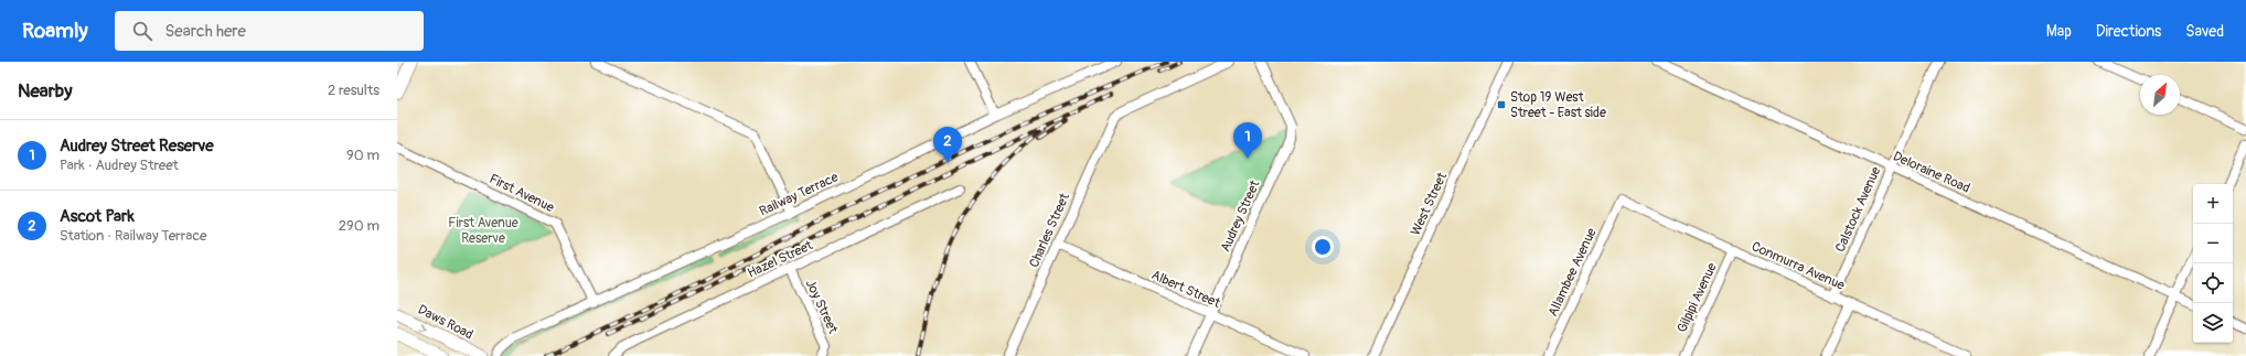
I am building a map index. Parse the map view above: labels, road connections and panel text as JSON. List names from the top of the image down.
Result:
{
  "streets": {
    "main road": ["Daws Road"],
    "street": [
      "Deloraine Road",
      "First Avenue",
      "Railway Terrace",
      "West Street",
      "Calstock Avenue",
      "Audrey Street",
      "Charles Street",
      "Hazel Street",
      "Conmurra Avenue",
      "Allambee Avenue",
      "Albert Street",
      "Gilpipi Avenue",
      "Joy Street"
    ]
  },
  "crossings": [
    ["Deloraine Road", "Calstock Avenue"],
    ["First Avenue", "Railway Terrace"],
    ["Calstock Avenue", "Conmurra Avenue"],
    ["Audrey Street", "Albert Street"],
    ["Charles Street", "Albert Street"],
    ["Hazel Street", "Joy Street"],
    ["Conmurra Avenue", "Allambee Avenue"],
    ["Conmurra Avenue", "Gilpipi Avenue"]
  ],
  "parks": ["First Avenue Reserve"],
  "places": {
    "transit": ["Stop 19 West Street - East side"]
  },
  "north": "top right",
  "page": {
    "header": "Roamly",
    "search": "Search here",
    "nav": ["Map", "Directions", "Saved"],
    "heading": ["Nearby", "2 results"],
    "list": [
      {
        "mark": "1",
        "name": "Audrey Street Reserve",
        "note": "Park · Audrey Street",
        "value": "90 m"
      },
      {
        "mark": "2",
        "name": "Ascot Park",
        "note": "Station · Railway Terrace",
        "value": "290 m"
      }
    ],
    "pins": ["1", "2"],
    "map_buttons": ["+", "−"]
  }
}
